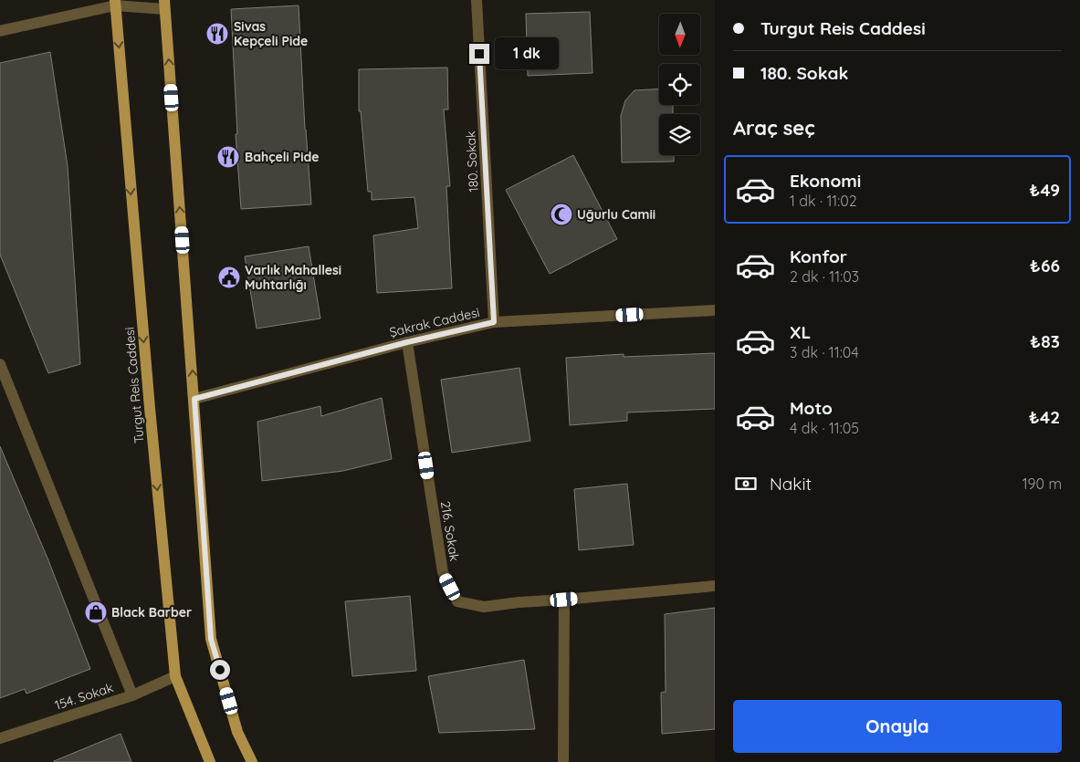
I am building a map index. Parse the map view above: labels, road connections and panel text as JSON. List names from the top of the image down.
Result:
{
  "streets": {
    "main road": ["Turgut Reis Caddesi"],
    "street": [
      "180. Sokak",
      "Şakrak Caddesi",
      "216. Sokak",
      "154. Sokak"
    ]
  },
  "crossings": [
    ["180. Sokak", "Şakrak Caddesi"],
    ["Şakrak Caddesi", "216. Sokak"],
    ["Turgut Reis Caddesi", "154. Sokak"]
  ],
  "places": {
    "restaurant": ["Sivas Kepçeli Pide", "Bahçeli Pide"],
    "mosque": ["Uğurlu Camii"],
    "public building": ["Varlık Mahallesi Muhtarlığı"],
    "shop": ["Black Barber"]
  },
  "north": "bottom",
  "page": {
    "banner": ["Turgut Reis Caddesi", "180. Sokak"],
    "bubble": "1 dk",
    "heading": "Araç seç",
    "list": [
      {
        "name": "Ekonomi",
        "note": "1 dk · 11:02",
        "value": "₺49"
      },
      {
        "name": "Konfor",
        "note": "2 dk · 11:03",
        "value": "₺66"
      },
      {
        "name": "XL",
        "note": "3 dk · 11:04",
        "value": "₺83"
      },
      {
        "name": "Moto",
        "note": "4 dk · 11:05",
        "value": "₺42"
      }
    ],
    "pay": ["Nakit", "190 m"],
    "buttons": "Onayla"
  }
}
